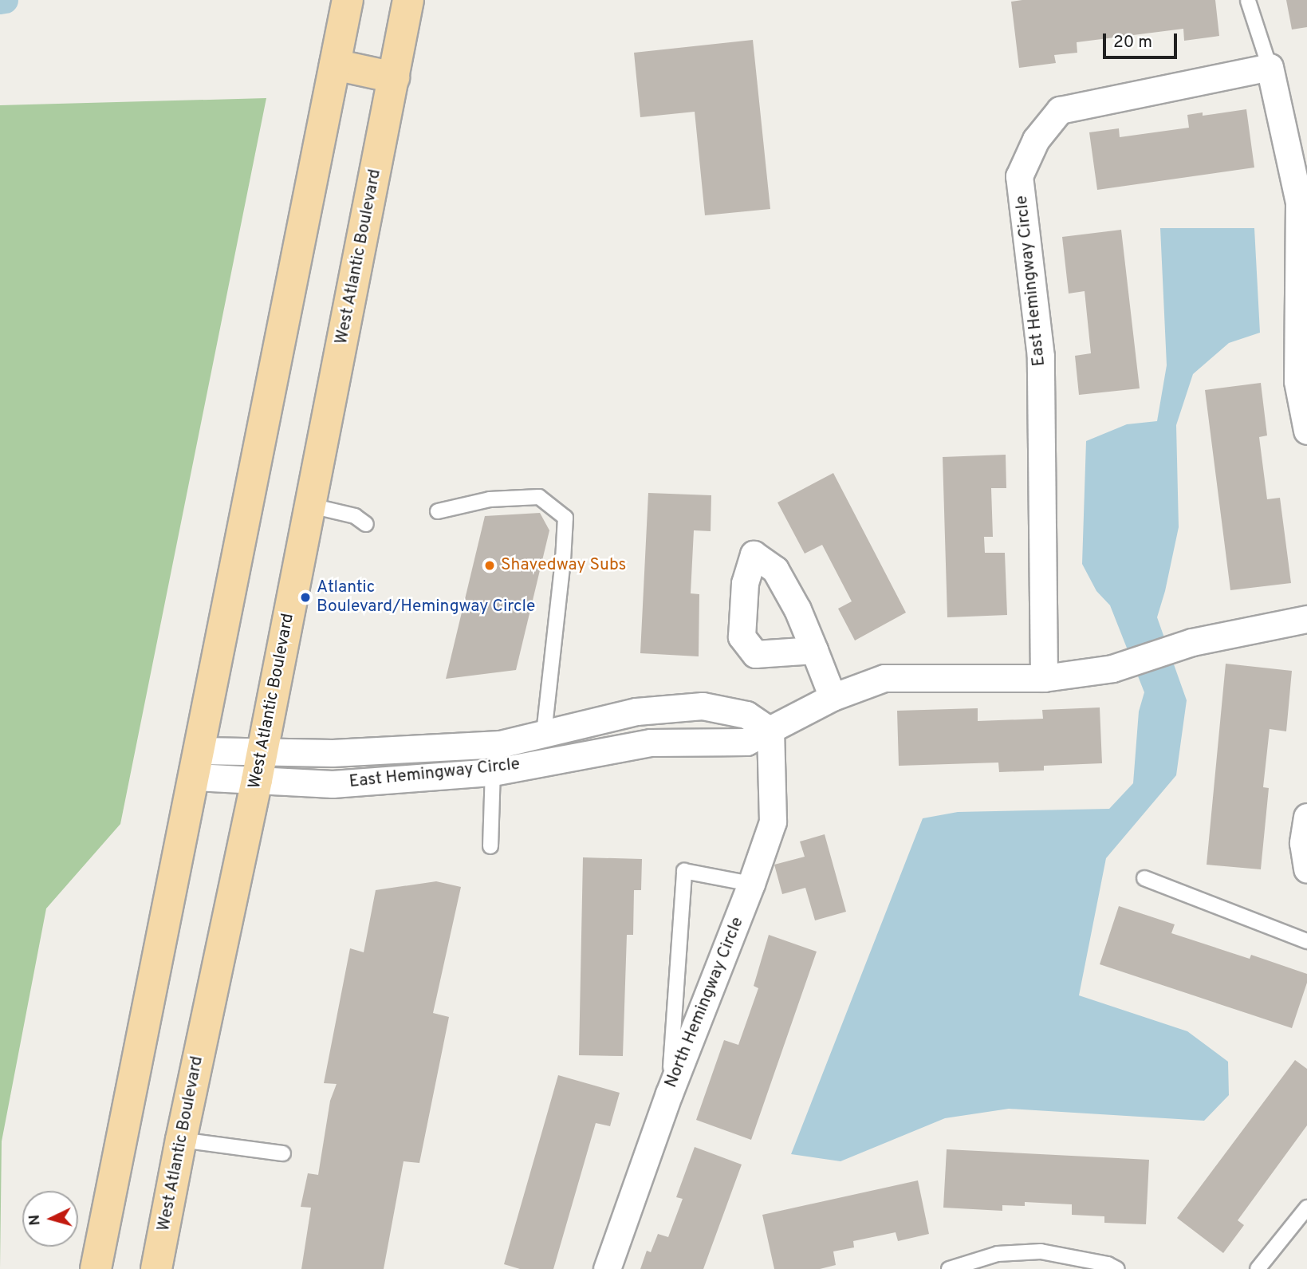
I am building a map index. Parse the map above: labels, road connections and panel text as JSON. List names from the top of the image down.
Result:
{
  "streets": {
    "main road": ["West Atlantic Boulevard"],
    "street": ["East Hemingway Circle", "North Hemingway Circle"]
  },
  "crossings": [
    ["West Atlantic Boulevard", "East Hemingway Circle"],
    ["East Hemingway Circle", "North Hemingway Circle"]
  ],
  "places": ["Shavedway Subs", "Atlantic Boulevard/Hemingway Circle"],
  "scale_bar": "20 m",
  "north": "left"
}
